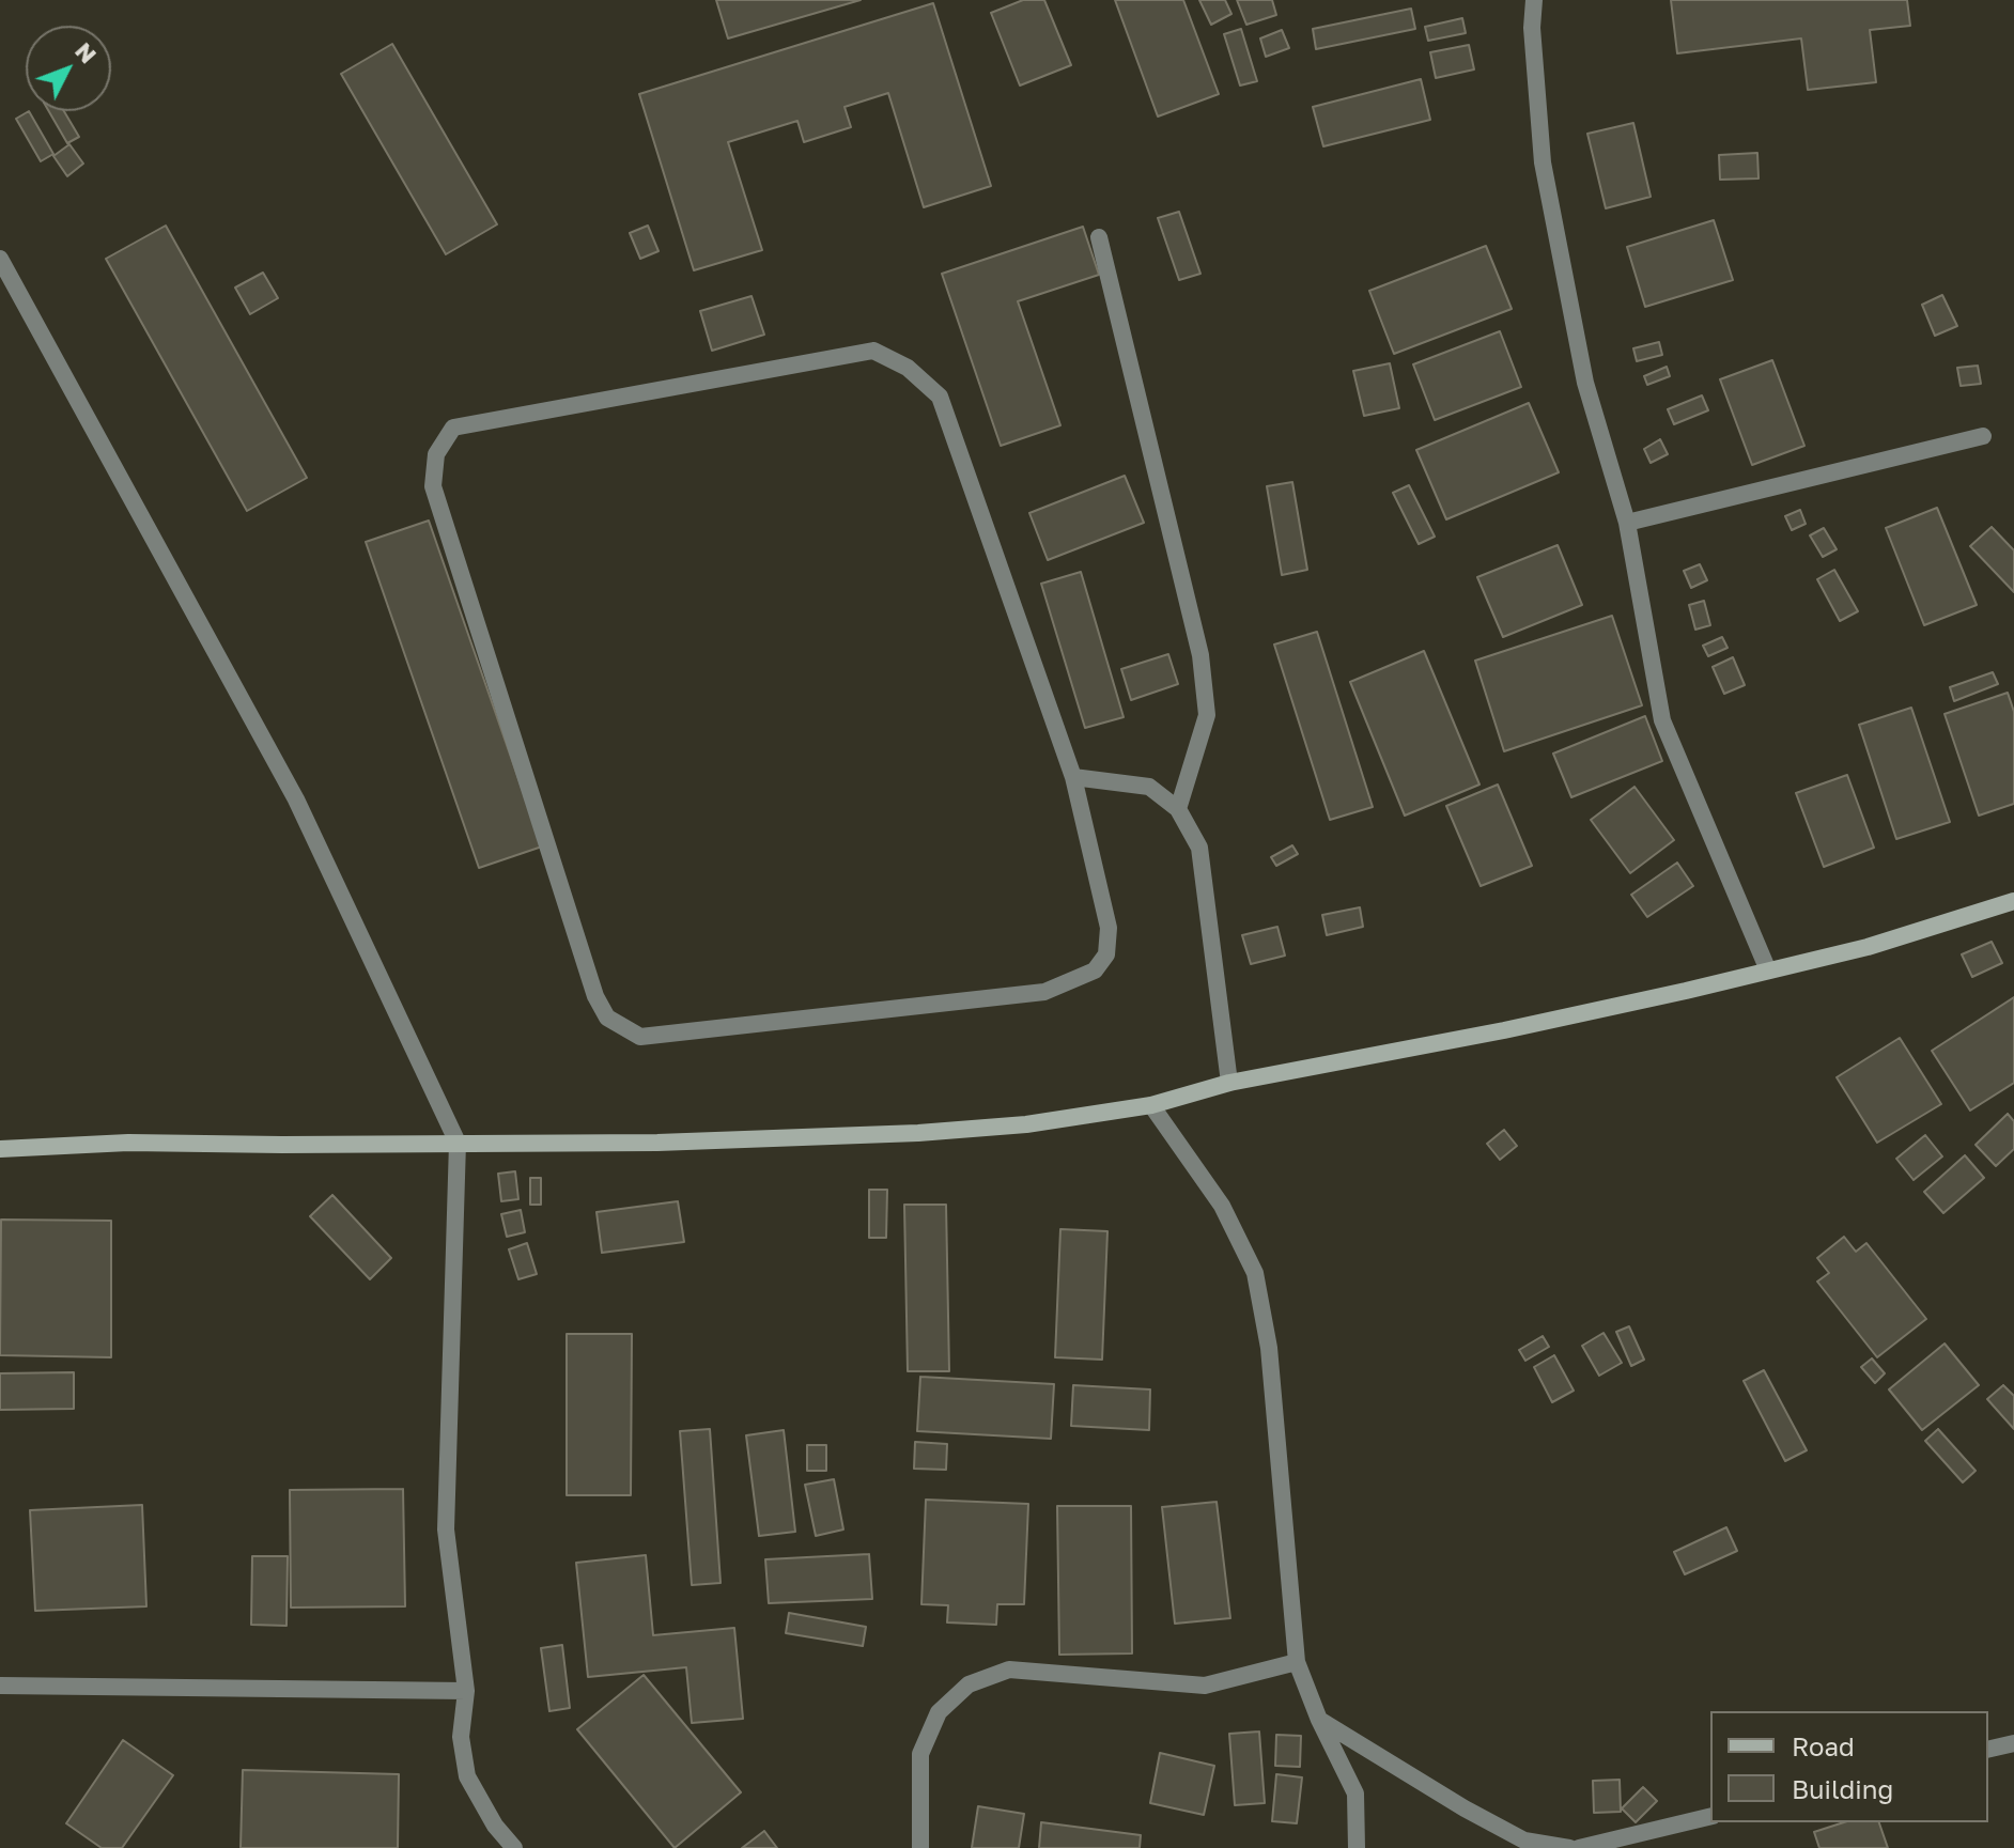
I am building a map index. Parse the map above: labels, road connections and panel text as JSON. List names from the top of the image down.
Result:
{
  "legend": ["Road", "Building"],
  "north": "top right"
}
